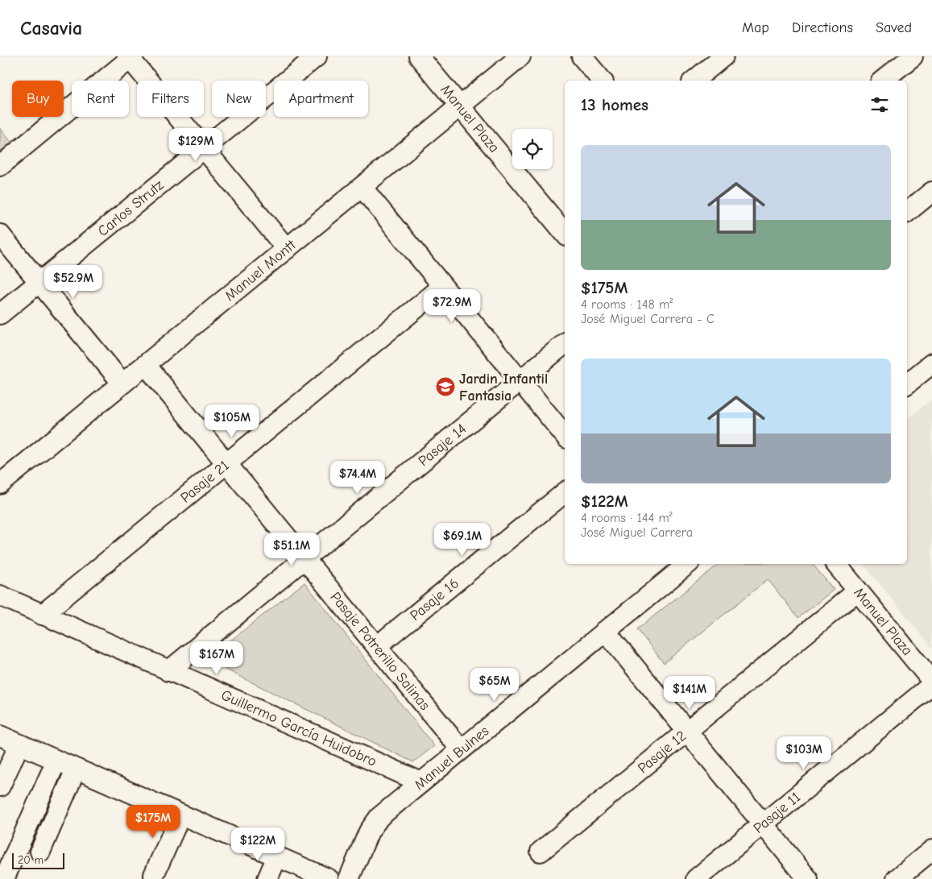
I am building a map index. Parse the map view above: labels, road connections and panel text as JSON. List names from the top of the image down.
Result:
{
  "streets": {
    "street": [
      "Manuel Plaza",
      "Carlos Strutz",
      "Manuel Montt",
      "Pasaje 14",
      "Pasaje 21",
      "Pasaje 16",
      "Pasaje Potrerillo Salinas",
      "Guillermo García Huidobro",
      "Pasaje 12",
      "Manuel Bulnes",
      "Pasaje 11"
    ]
  },
  "crossings": [
    ["Manuel Plaza", "Manuel Montt"],
    ["Manuel Plaza", "Pasaje 12"],
    ["Manuel Montt", "Pasaje Potrerillo Salinas"],
    ["Pasaje 14", "Pasaje Potrerillo Salinas"],
    ["Pasaje 14", "Guillermo García Huidobro"],
    ["Pasaje 21", "Pasaje Potrerillo Salinas"],
    ["Pasaje 21", "Guillermo García Huidobro"],
    ["Pasaje 16", "Pasaje Potrerillo Salinas"],
    ["Pasaje Potrerillo Salinas", "Manuel Bulnes"],
    ["Guillermo García Huidobro", "Manuel Bulnes"]
  ],
  "places": {
    "school or university": ["Jardin Infantil Fantasia"]
  },
  "scale_bar": "20 m",
  "page": {
    "header": "Casavia",
    "nav": ["Map", "Directions", "Saved"],
    "chip": [
      "Buy",
      "Rent",
      "Filters",
      "New",
      "Apartment"
    ],
    "heading": "13 homes",
    "price": [
      "$129M",
      "$52.9M",
      "$72.9M",
      "$105M",
      "$74.4M",
      "$69.1M",
      "$51.1M",
      "$167M",
      "$65M",
      "$141M",
      "$103M",
      "$175M",
      "$122M"
    ],
    "list": [
      {
        "name": "$175M",
        "note": "4 rooms · 148 m² · José Miguel Carrera - C"
      },
      {
        "name": "$122M",
        "note": "4 rooms · 144 m² · José Miguel Carrera"
      }
    ],
    "scale": "20 m"
  }
}
